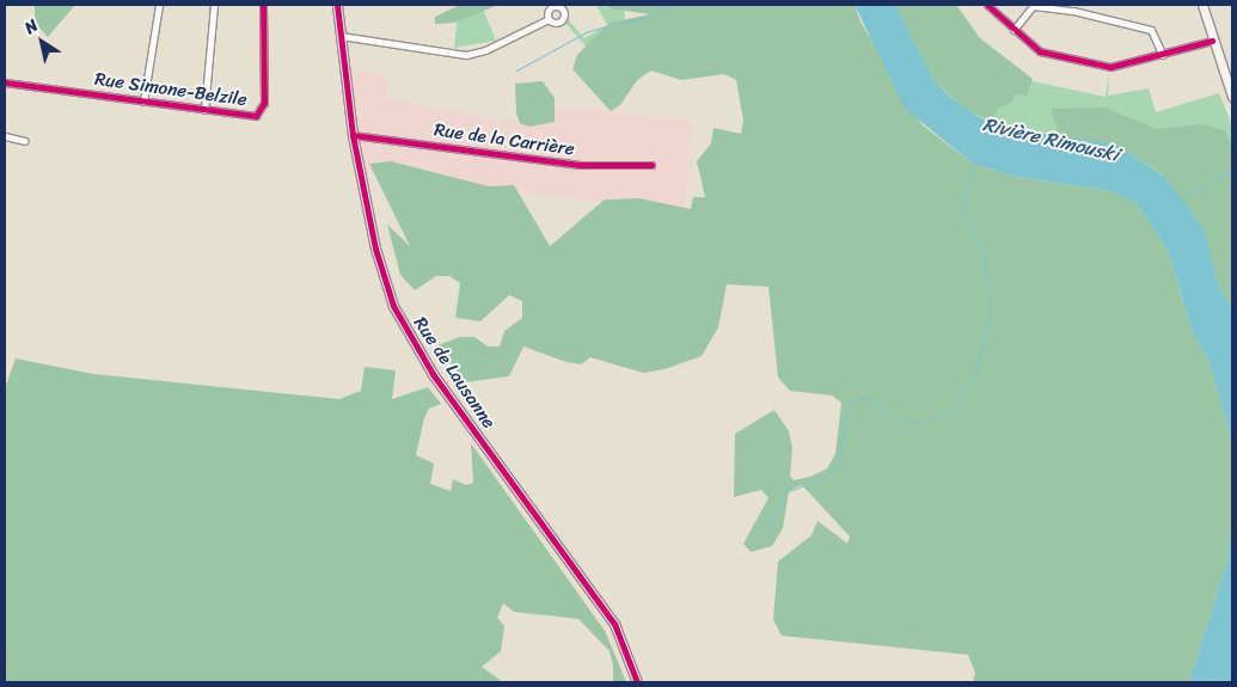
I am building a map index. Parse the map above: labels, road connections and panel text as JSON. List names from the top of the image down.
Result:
{
  "streets": {
    "street": ["Rue Simone-Belzile", "Rue de la Carrière", "Rue de Lausanne"]
  },
  "crossings": [
    ["Rue de la Carrière", "Rue de Lausanne"]
  ],
  "water": ["Rivière Rimouski"],
  "north": "top left"
}
